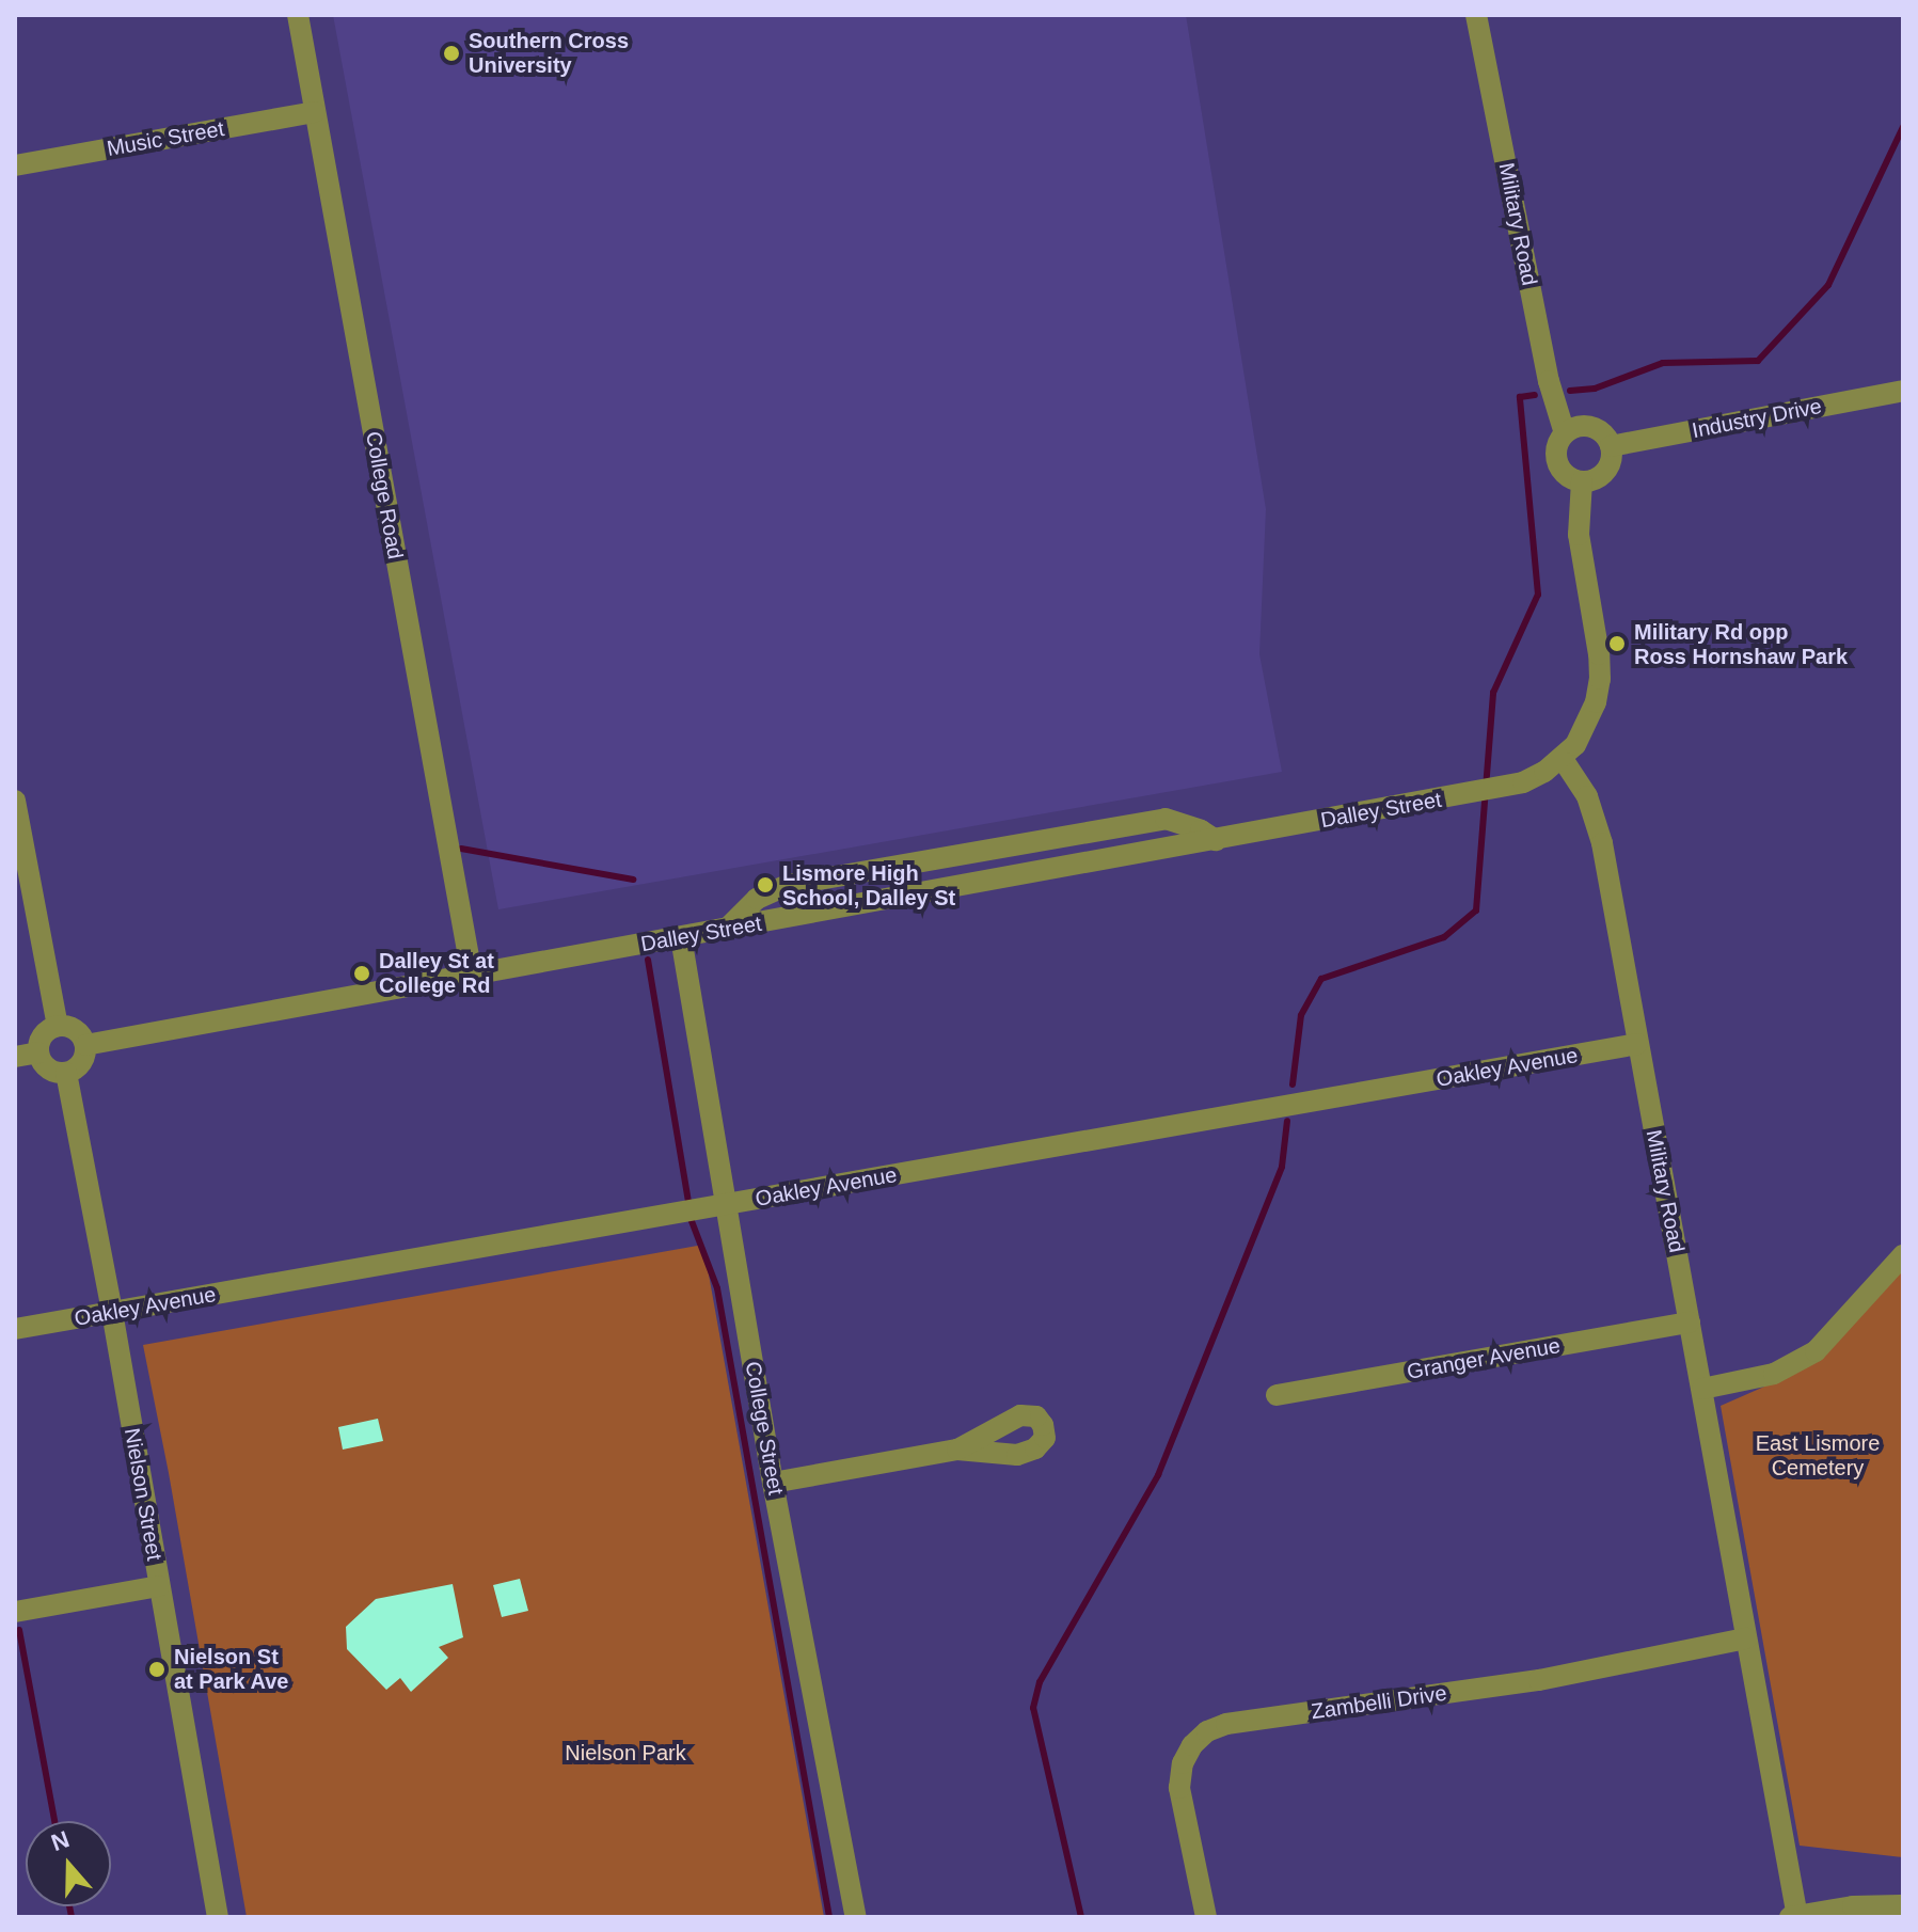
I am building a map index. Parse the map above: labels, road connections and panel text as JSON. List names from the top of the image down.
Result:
{
  "streets": {
    "street": [
      "Music Street",
      "Military Road",
      "Industry Drive",
      "College Road",
      "Dalley Street",
      "Oakley Avenue",
      "Granger Avenue",
      "College Street",
      "Nielson Street",
      "Zambelli Drive"
    ]
  },
  "crossings": [
    ["Music Street", "College Road"],
    ["Military Road", "Industry Drive"],
    ["Military Road", "Dalley Street"],
    ["Military Road", "Oakley Avenue"],
    ["Military Road", "Granger Avenue"],
    ["Military Road", "Zambelli Drive"],
    ["College Road", "Dalley Street"],
    ["Dalley Street", "College Street"],
    ["Dalley Street", "Nielson Street"],
    ["Oakley Avenue", "College Street"],
    ["Oakley Avenue", "Nielson Street"]
  ],
  "parks": ["East Lismore Cemetery", "Nielson Park"],
  "places": [
    "Southern Cross University",
    "Military Rd opp Ross Hornshaw Park",
    "Lismore High School, Dalley St",
    "Dalley St at College Rd",
    "Nielson St at Park Ave"
  ],
  "north": "top"
}
